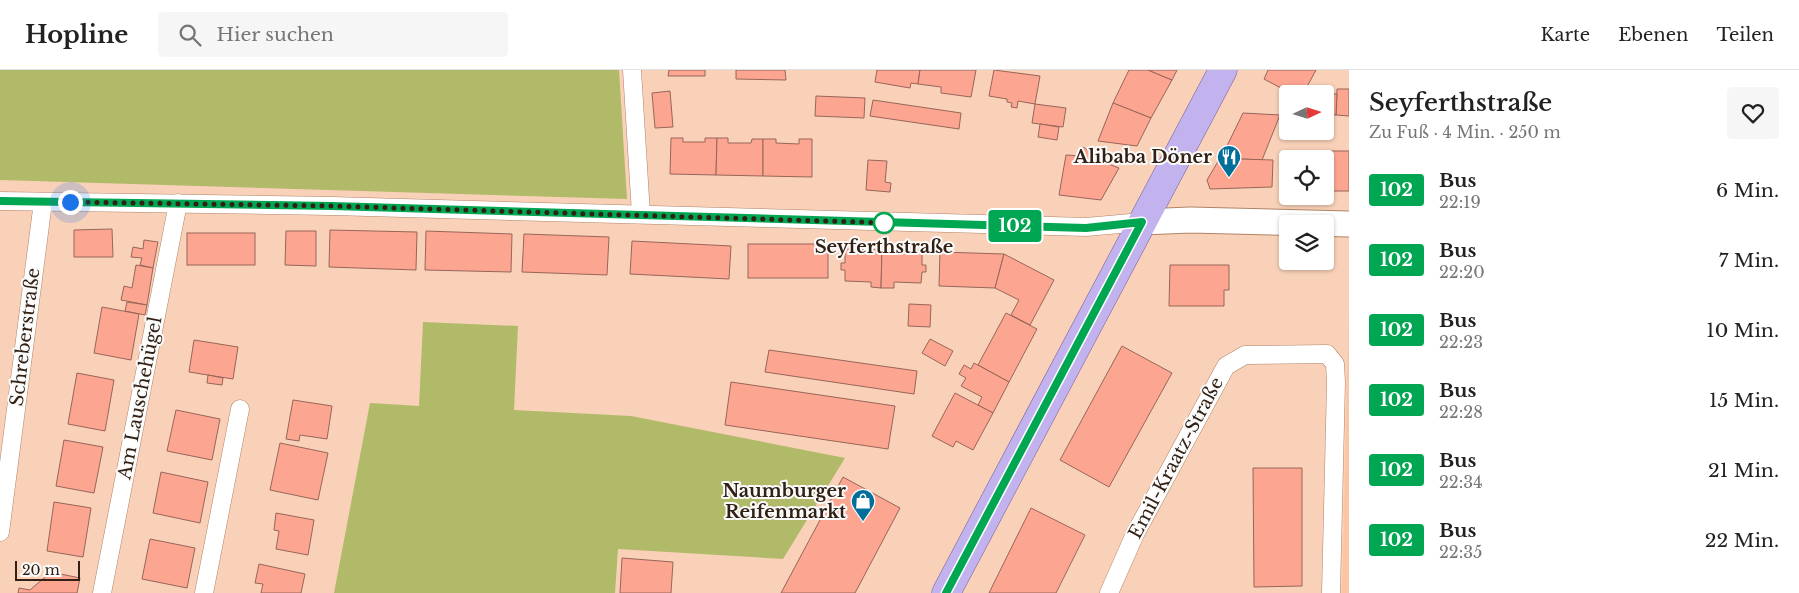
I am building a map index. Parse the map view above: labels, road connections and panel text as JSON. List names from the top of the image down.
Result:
{
  "streets": {
    "street": ["Schreberstraße", "Am Lauschehügel", "Emil-Kraatz-Straße"]
  },
  "places": {
    "restaurant": ["Alibaba Döner"],
    "other": ["Seyferthstraße"],
    "shop": ["Naumburger Reifenmarkt"]
  },
  "lines": ["bus line 102"],
  "scale_bar": "20 m",
  "north": "right",
  "page": {
    "header": "Hopline",
    "search": "Hier suchen",
    "nav": ["Karte", "Ebenen", "Teilen"],
    "on_map": "102",
    "heading": ["Seyferthstraße", "Zu Fuß · 4 Min. · 250 m"],
    "list": [
      {
        "mark": "102",
        "name": "Bus",
        "note": "22:19",
        "value": "6 Min."
      },
      {
        "mark": "102",
        "name": "Bus",
        "note": "22:20",
        "value": "7 Min."
      },
      {
        "mark": "102",
        "name": "Bus",
        "note": "22:23",
        "value": "10 Min."
      },
      {
        "mark": "102",
        "name": "Bus",
        "note": "22:28",
        "value": "15 Min."
      },
      {
        "mark": "102",
        "name": "Bus",
        "note": "22:34",
        "value": "21 Min."
      },
      {
        "mark": "102",
        "name": "Bus",
        "note": "22:35",
        "value": "22 Min."
      }
    ],
    "scale": "20 m"
  }
}
